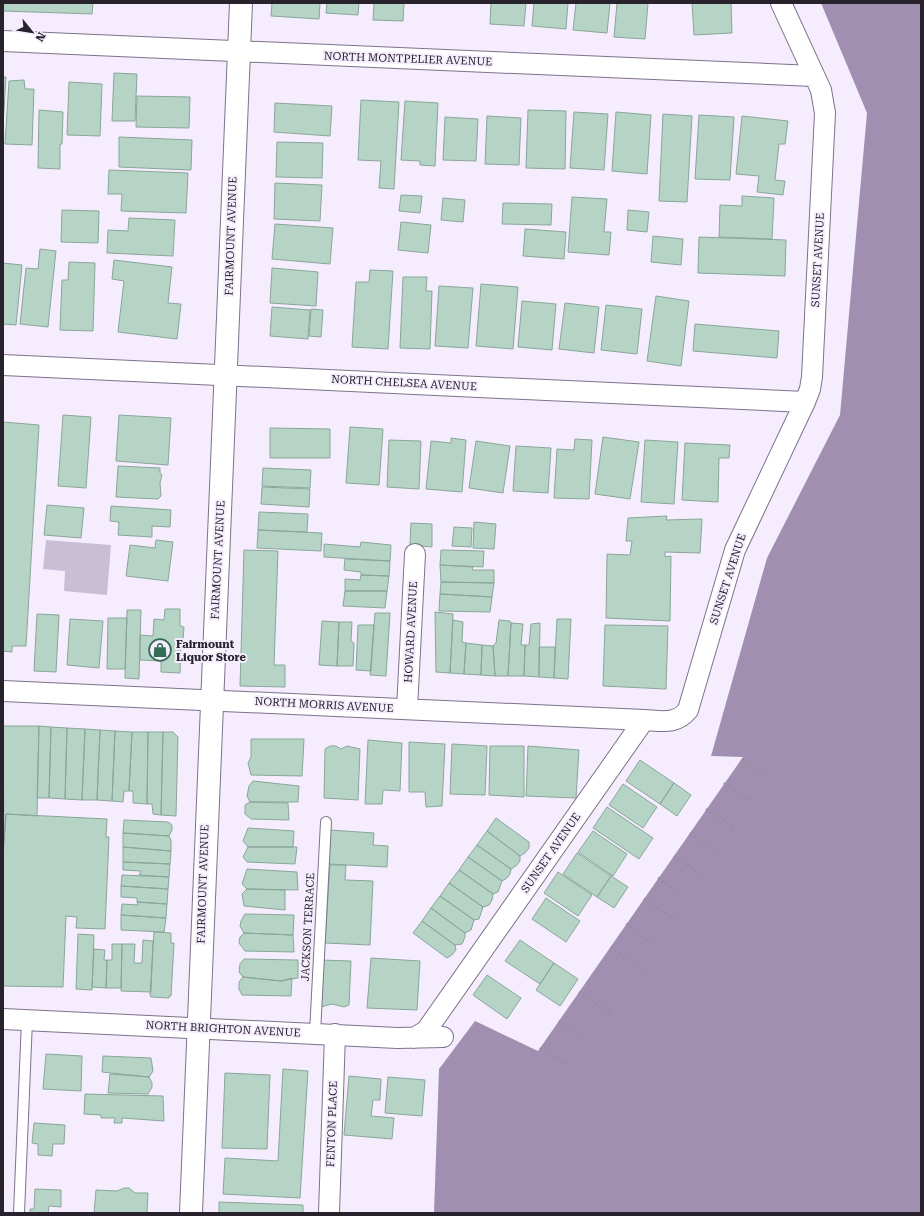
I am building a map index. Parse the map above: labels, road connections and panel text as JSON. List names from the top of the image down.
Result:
{
  "streets": {
    "street": [
      "NORTH MONTPELIER AVENUE",
      "FAIRMOUNT AVENUE",
      "SUNSET AVENUE",
      "NORTH CHELSEA AVENUE",
      "HOWARD AVENUE",
      "NORTH MORRIS AVENUE",
      "NORTH BRIGHTON AVENUE",
      "FENTON PLACE"
    ],
    "lane": ["JACKSON TERRACE"]
  },
  "crossings": [
    ["NORTH MONTPELIER AVENUE", "FAIRMOUNT AVENUE"],
    ["NORTH MONTPELIER AVENUE", "SUNSET AVENUE"],
    ["FAIRMOUNT AVENUE", "NORTH CHELSEA AVENUE"],
    ["FAIRMOUNT AVENUE", "NORTH MORRIS AVENUE"],
    ["FAIRMOUNT AVENUE", "NORTH BRIGHTON AVENUE"],
    ["SUNSET AVENUE", "NORTH CHELSEA AVENUE"],
    ["SUNSET AVENUE", "NORTH MORRIS AVENUE"],
    ["SUNSET AVENUE", "NORTH BRIGHTON AVENUE"],
    ["HOWARD AVENUE", "NORTH MORRIS AVENUE"],
    ["JACKSON TERRACE", "NORTH BRIGHTON AVENUE"],
    ["NORTH BRIGHTON AVENUE", "FENTON PLACE"]
  ],
  "places": {
    "shop": ["Fairmount Liquor Store"]
  },
  "north": "bottom right"
}
